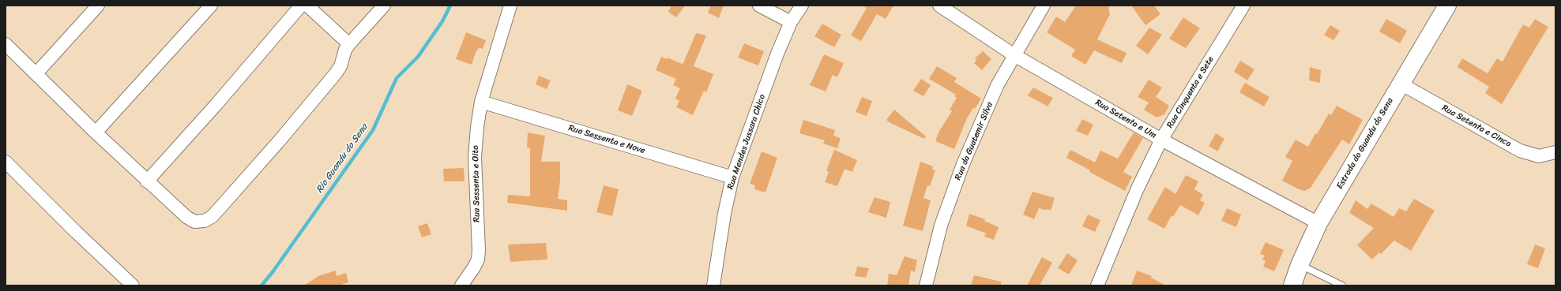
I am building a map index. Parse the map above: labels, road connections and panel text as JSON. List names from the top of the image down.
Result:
{
  "streets": {
    "main road": ["Estrada do Guandu do Sena"],
    "street": [
      "Rua Cinquenta e Sete",
      "Rua Setenta e Um",
      "Rua Setenta e Cinco",
      "Rua Sessenta e Nove",
      "Rua da Guatemir Silva",
      "Rua Mendes Jussara Chico",
      "Rua Sessenta e Oito"
    ]
  },
  "crossings": [
    ["Rua Cinquenta e Sete", "Rua Setenta e Um"],
    ["Rua Setenta e Um", "Rua da Guatemir Silva"],
    ["Rua Setenta e Um", "Estrada do Guandu do Sena"],
    ["Rua Setenta e Cinco", "Estrada do Guandu do Sena"],
    ["Rua Sessenta e Nove", "Rua Mendes Jussara Chico"],
    ["Rua Sessenta e Nove", "Rua Sessenta e Oito"]
  ],
  "water": ["Rio Guandu do Sena"]
}
